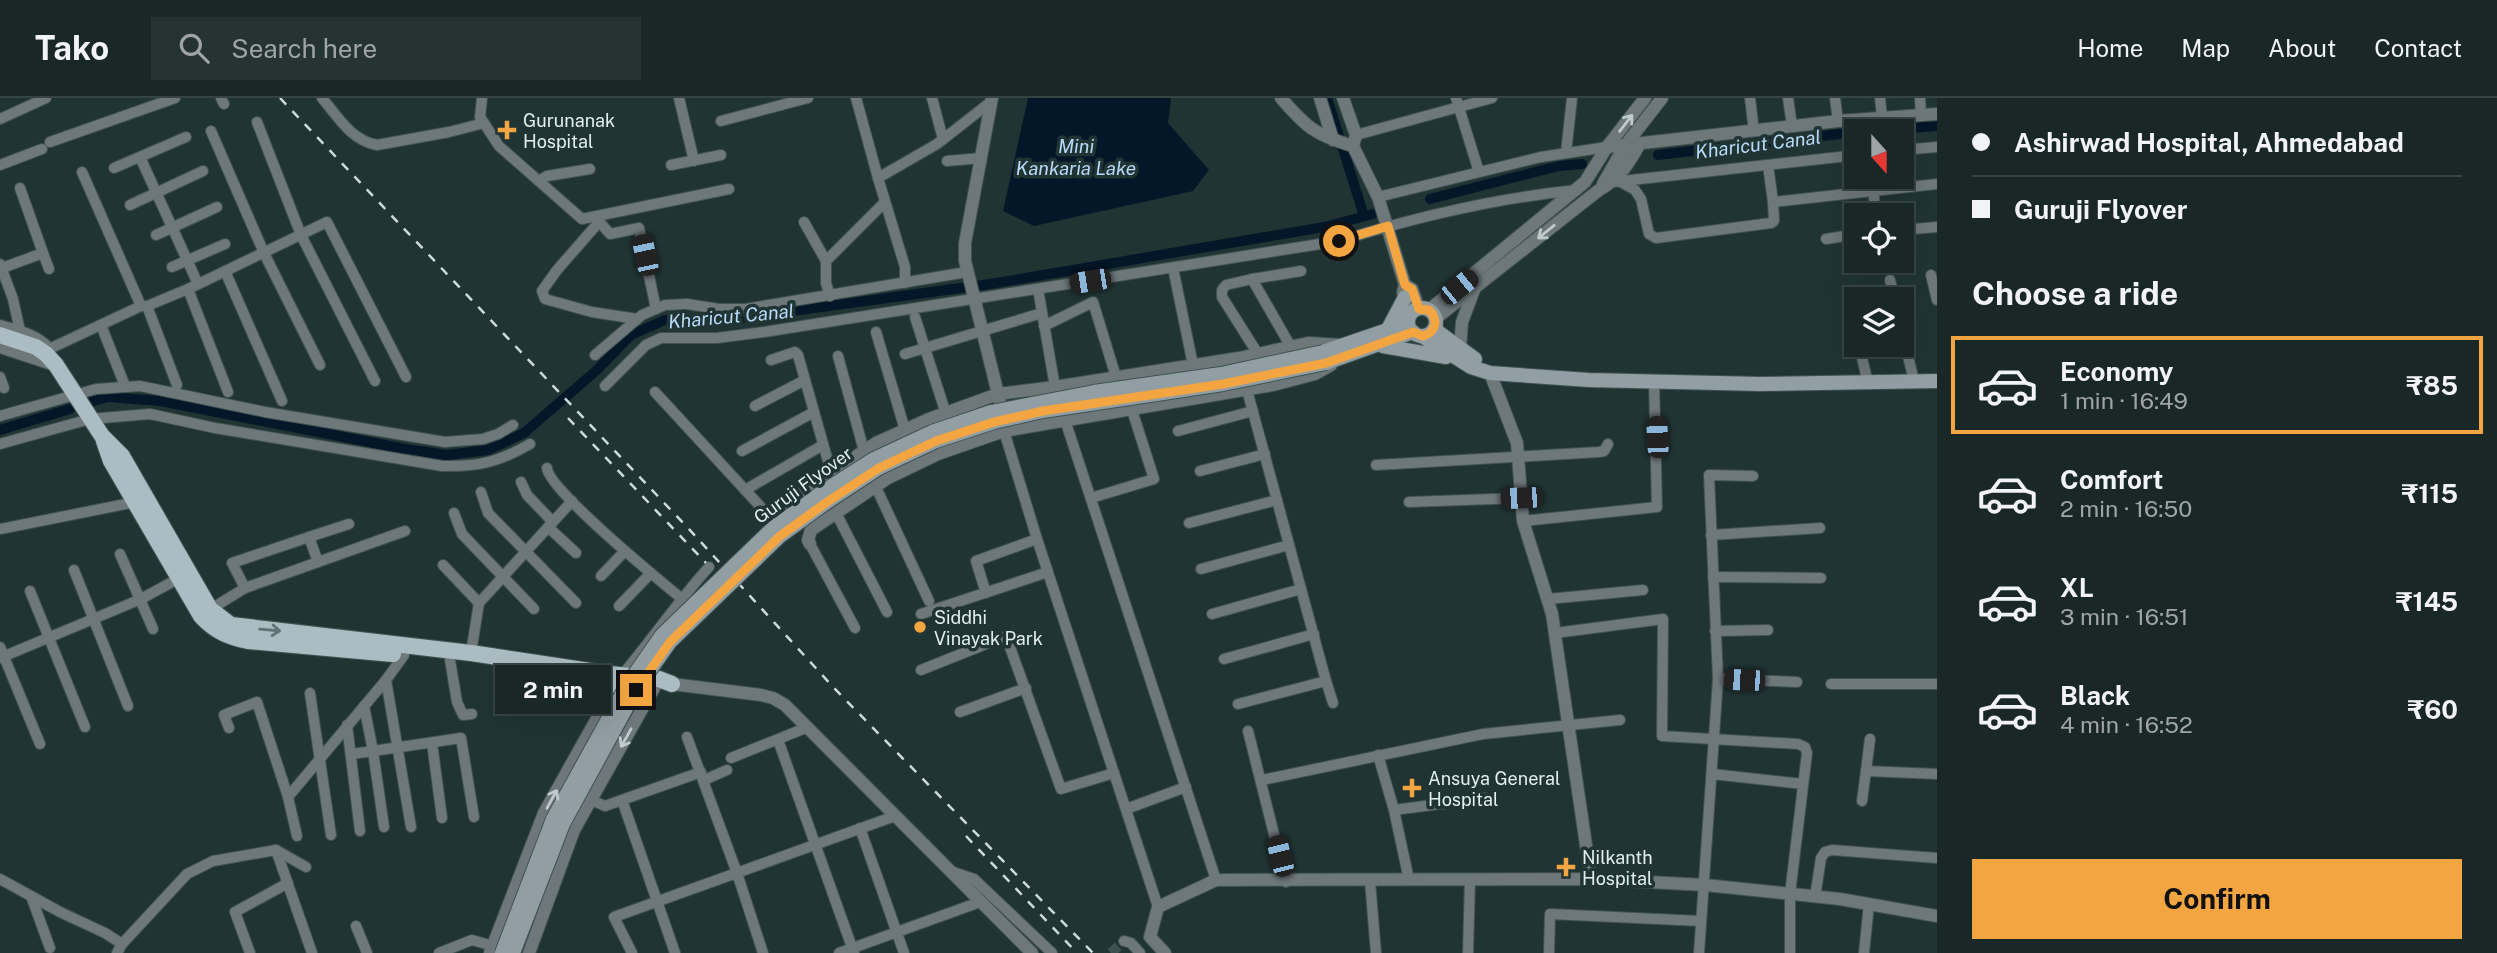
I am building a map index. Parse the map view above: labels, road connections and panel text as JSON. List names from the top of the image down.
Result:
{
  "streets": {
    "main road": ["Guruji Flyover"]
  },
  "water": ["Kharicut Canal", "Mini Kankaria Lake"],
  "places": {
    "health": ["Gurunanak Hospital", "Ansuya General Hospital", "Nilkanth Hospital"],
    "other": ["Siddhi Vinayak Park"]
  },
  "north": "bottom",
  "page": {
    "header": "Tako",
    "search": "Search here",
    "nav": [
      "Home",
      "Map",
      "About",
      "Contact"
    ],
    "banner": ["Ashirwad Hospital, Ahmedabad", "Guruji Flyover"],
    "heading": "Choose a ride",
    "list": [
      {
        "name": "Economy",
        "note": "1 min · 16:49",
        "value": "₹85"
      },
      {
        "name": "Comfort",
        "note": "2 min · 16:50",
        "value": "₹115"
      },
      {
        "name": "XL",
        "note": "3 min · 16:51",
        "value": "₹145"
      },
      {
        "name": "Black",
        "note": "4 min · 16:52",
        "value": "₹60"
      }
    ],
    "bubble": "2 min",
    "buttons": "Confirm"
  }
}
